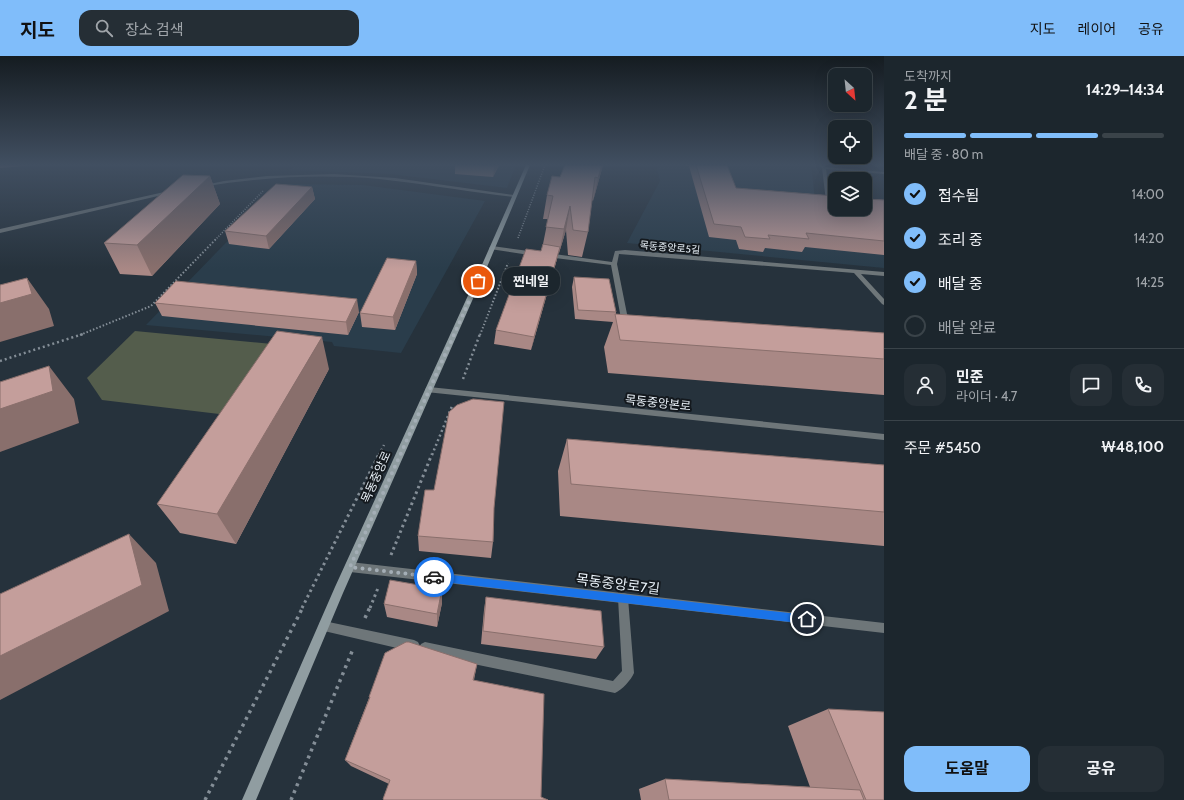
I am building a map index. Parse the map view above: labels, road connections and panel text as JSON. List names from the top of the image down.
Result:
{
  "streets": {
    "main road": ["목동중앙로"],
    "street": ["목동중앙로5길", "목동중앙본로", "목동중앙로7길"]
  },
  "crossings": [
    ["목동중앙본로", "목동중앙로"],
    ["목동중앙로", "목동중앙로7길"]
  ],
  "places": ["찐네일"],
  "north": "bottom right",
  "page": {
    "header": "지도",
    "search": "장소 검색",
    "nav": ["지도", "레이어", "공유"],
    "heading": ["2 분", "도착까지", "14:29–14:34"],
    "panel": [
      "민준",
      "라이더 · 4.7",
      "주문 #5450",
      "₩48,100"
    ],
    "bar": "배달 중 · 80 m",
    "list": [
      ["접수됨", "14:00"],
      ["조리 중", "14:20"],
      ["배달 중", "14:25"],
      "배달 완료"
    ],
    "bubble": "찐네일",
    "buttons": ["도움말", "공유"]
  }
}
